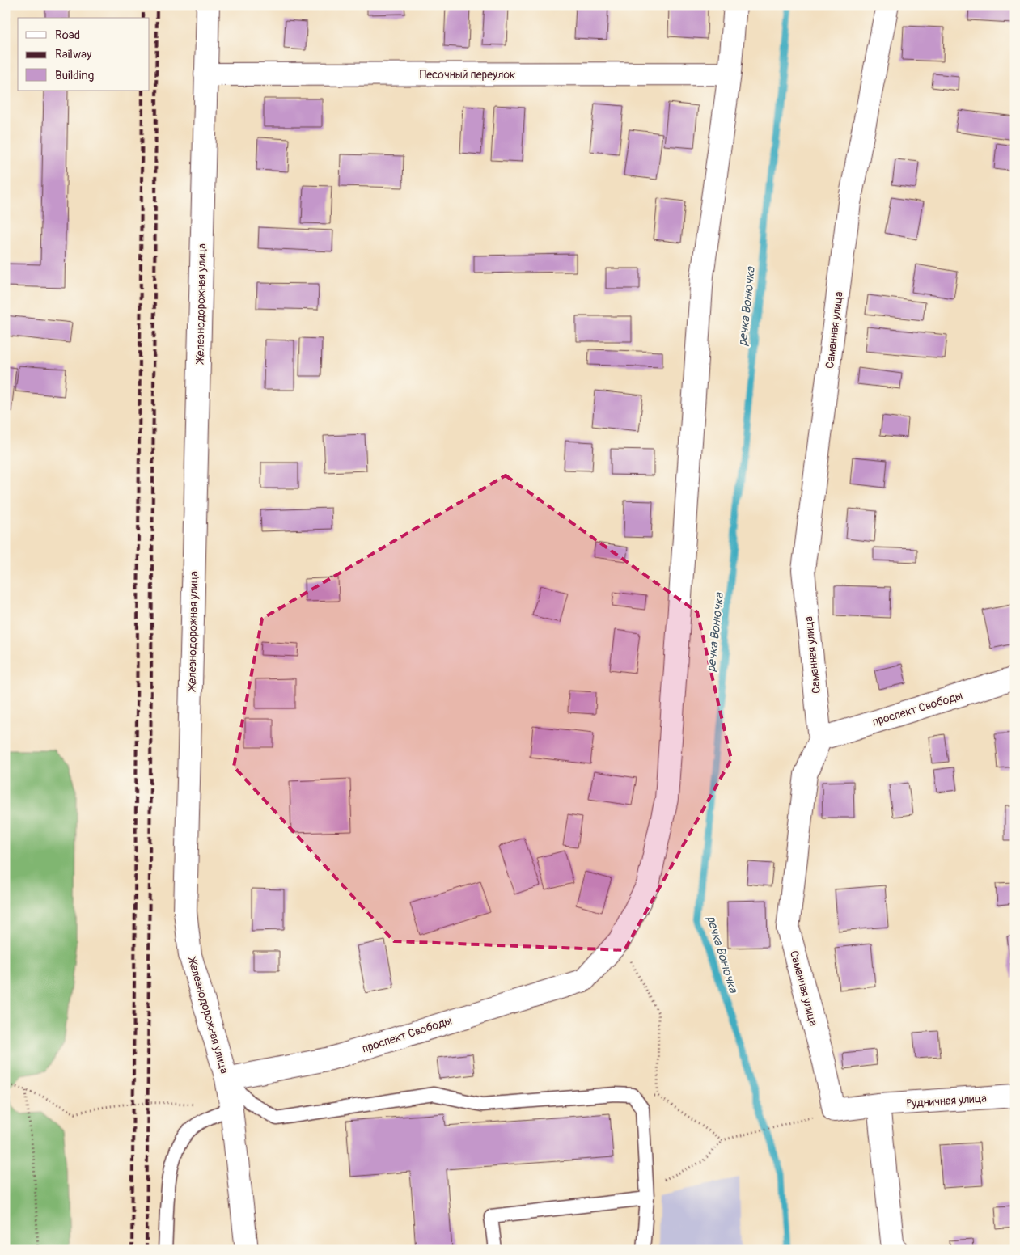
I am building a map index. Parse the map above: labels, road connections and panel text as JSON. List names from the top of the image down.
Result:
{
  "streets": {
    "street": [
      "Песочный переулок",
      "Железнодорожная улица",
      "Саманная улица",
      "проспект Свободы",
      "Рудничная улица"
    ]
  },
  "crossings": [
    ["Песочный переулок", "Железнодорожная улица"],
    ["Железнодорожная улица", "проспект Свободы"],
    ["Саманная улица", "проспект Свободы"]
  ],
  "water": ["речка Вонючка"],
  "legend": ["Road", "Railway", "Building"]
}
